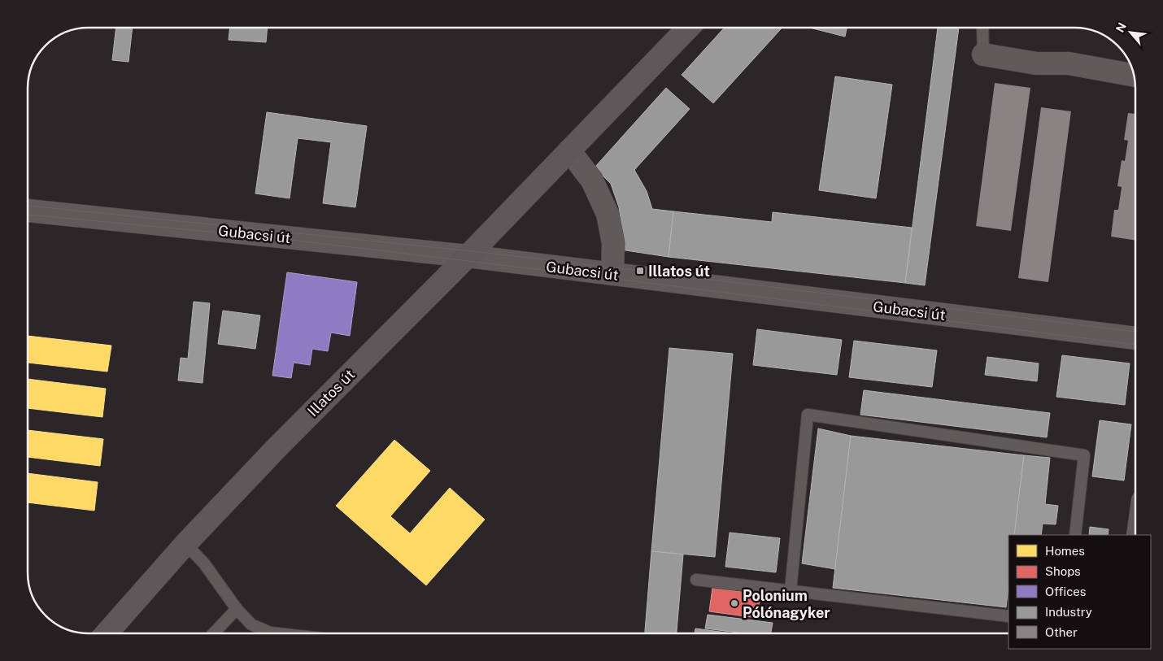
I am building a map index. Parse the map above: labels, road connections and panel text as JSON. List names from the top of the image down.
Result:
{
  "streets": {
    "street": ["Gubacsi út", "Illatos út"]
  },
  "crossings": [
    ["Gubacsi út", "Illatos út"]
  ],
  "places": {
    "transit": ["Illatos út"],
    "other": ["Polonium Pólónagyker"]
  },
  "legend": [
    "Homes",
    "Shops",
    "Offices",
    "Industry",
    "Other"
  ],
  "north": "top left"
}
